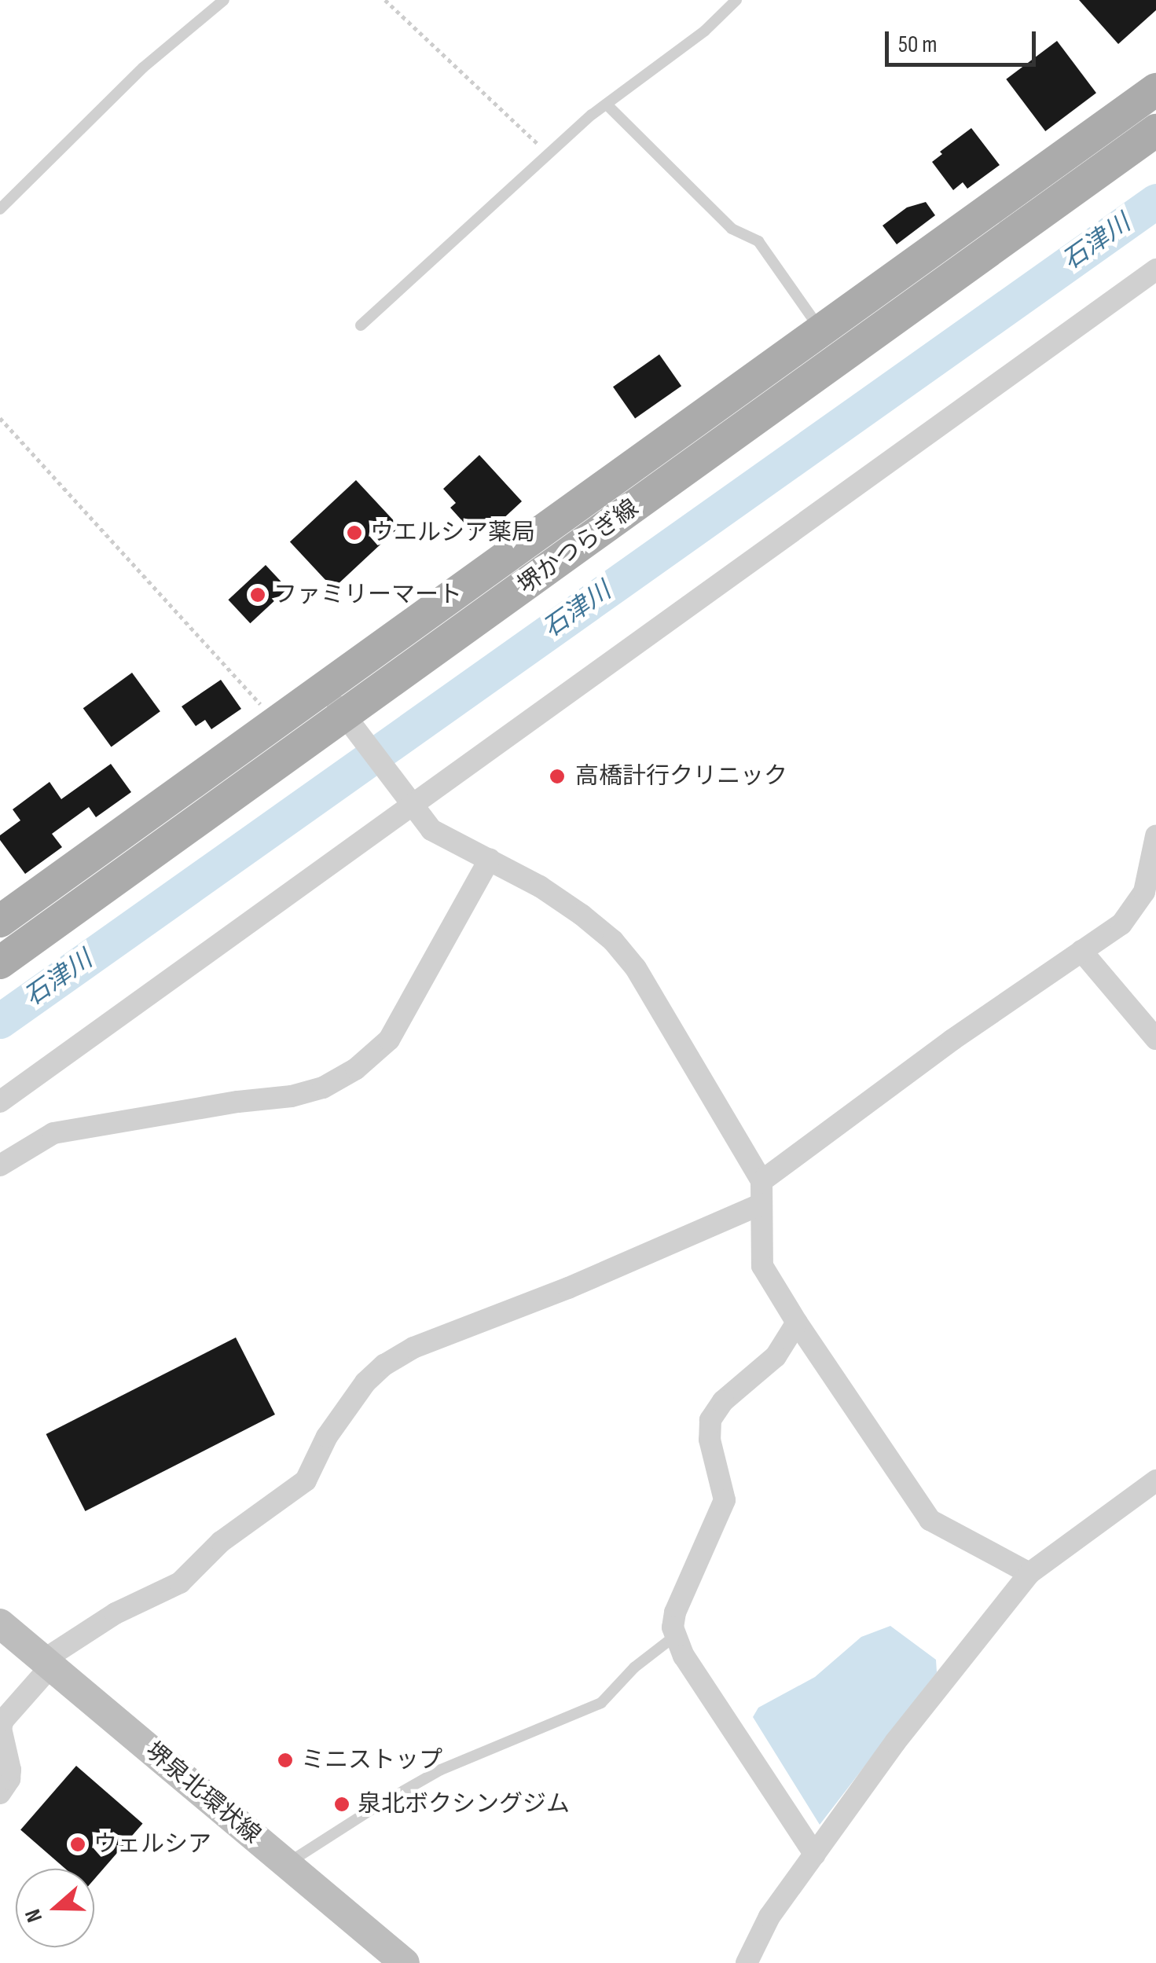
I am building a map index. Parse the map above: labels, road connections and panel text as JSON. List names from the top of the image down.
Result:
{
  "streets": {
    "main road": ["堺かつらぎ線", "堺泉北環状線"]
  },
  "water": ["石津川"],
  "places": [
    "ウエルシア薬局",
    "ファミリーマート",
    "高橋計行クリニック",
    "ミニストップ",
    "泉北ボクシングジム",
    "ウェルシア"
  ],
  "scale_bar": "50 m",
  "north": "left"
}
